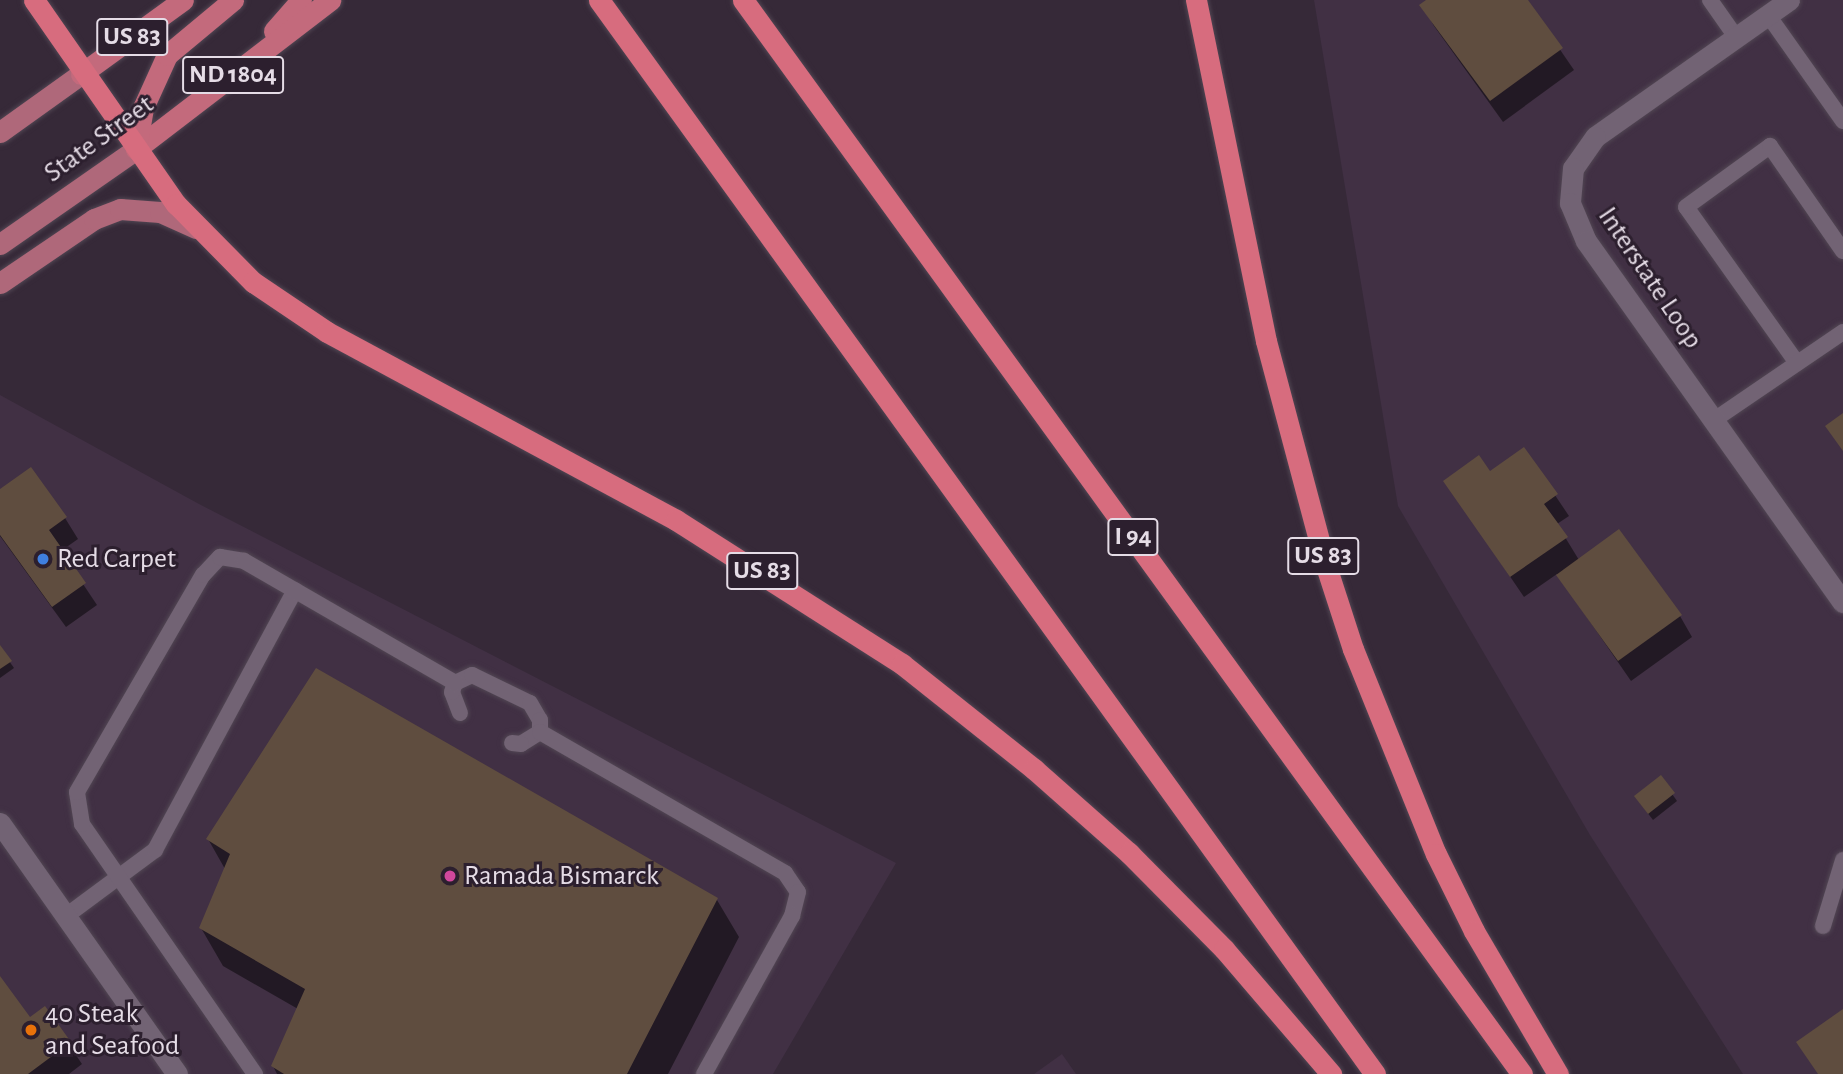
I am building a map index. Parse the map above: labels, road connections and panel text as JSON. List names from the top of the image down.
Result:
{
  "streets": {
    "highway": [
      "US 83",
      "ND 1804",
      "State Street",
      "I 94"
    ],
    "street": ["Interstate Loop"]
  },
  "crossings": [
    ["US 83", "State Street"]
  ],
  "places": ["Red Carpet", "Ramada Bismarck", "40 Steak and Seafood"]
}
